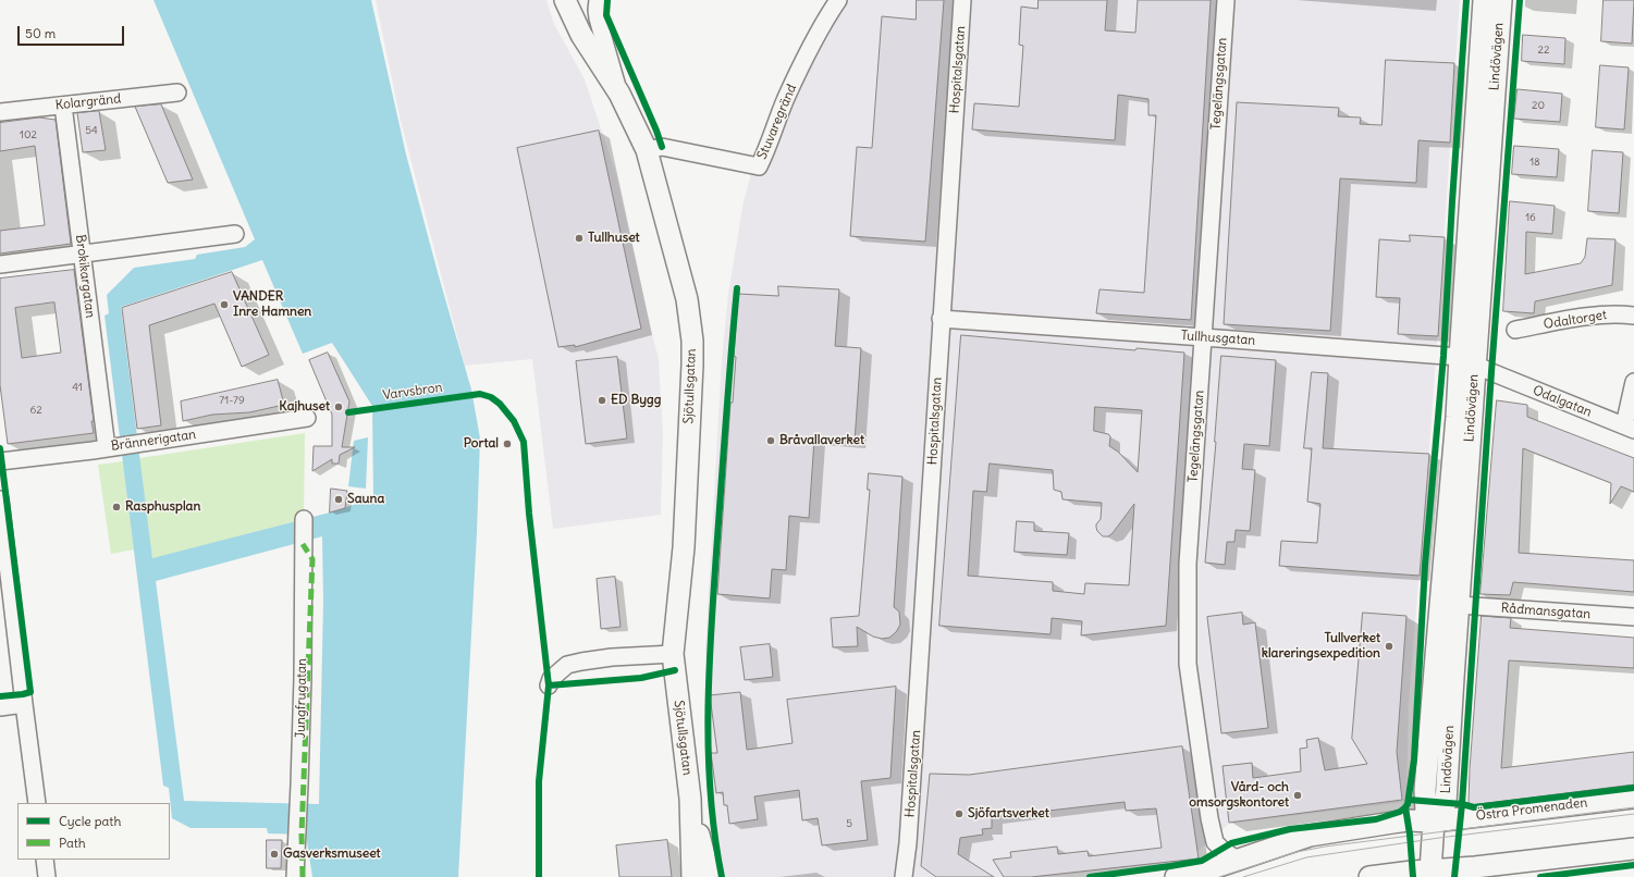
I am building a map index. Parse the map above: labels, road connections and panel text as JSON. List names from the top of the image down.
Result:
{
  "streets": {
    "main road": ["Lindövägen", "Sjötullsgatan", "Östra Promenaden"],
    "street": [
      "Hospitalsgatan",
      "Tegelängsgatan",
      "Kolargränd",
      "Stuvaregränd",
      "Brokikargatan",
      "Odaltorget",
      "Tullhusgatan",
      "Odalgatan",
      "Brännerigatan",
      "Rådmansgatan",
      "Jungfrugatan"
    ],
    "cycle path": ["Varvsbron"]
  },
  "crossings": [
    ["Lindövägen", "Tullhusgatan"],
    ["Lindövägen", "Odalgatan"],
    ["Lindövägen", "Rådmansgatan"],
    ["Lindövägen", "Östra Promenaden"],
    ["Hospitalsgatan", "Tullhusgatan"],
    ["Tegelängsgatan", "Tullhusgatan"],
    ["Tegelängsgatan", "Östra Promenaden"],
    ["Kolargränd", "Brokikargatan"],
    ["Stuvaregränd", "Sjötullsgatan"],
    ["Brokikargatan", "Brännerigatan"],
    ["Tullhusgatan", "Odalgatan"]
  ],
  "places": [
    "Tullhuset",
    "VANDER Inre Hamnen",
    "ED Bygg",
    "Kajhuset",
    "Bråvallaverket",
    "Portal",
    "Sauna",
    "Rasphusplan",
    "Tullverket klareringsexpedition",
    "Vård- och omsorgskontoret",
    "Sjöfartsverket",
    "Gasverksmuseet"
  ],
  "house_numbers": [
    "22",
    "20",
    "54",
    "102",
    "18",
    "16",
    "41",
    "71-79",
    "62",
    "5"
  ],
  "legend": ["Cycle path", "Path"],
  "scale_bar": "50 m"
}
